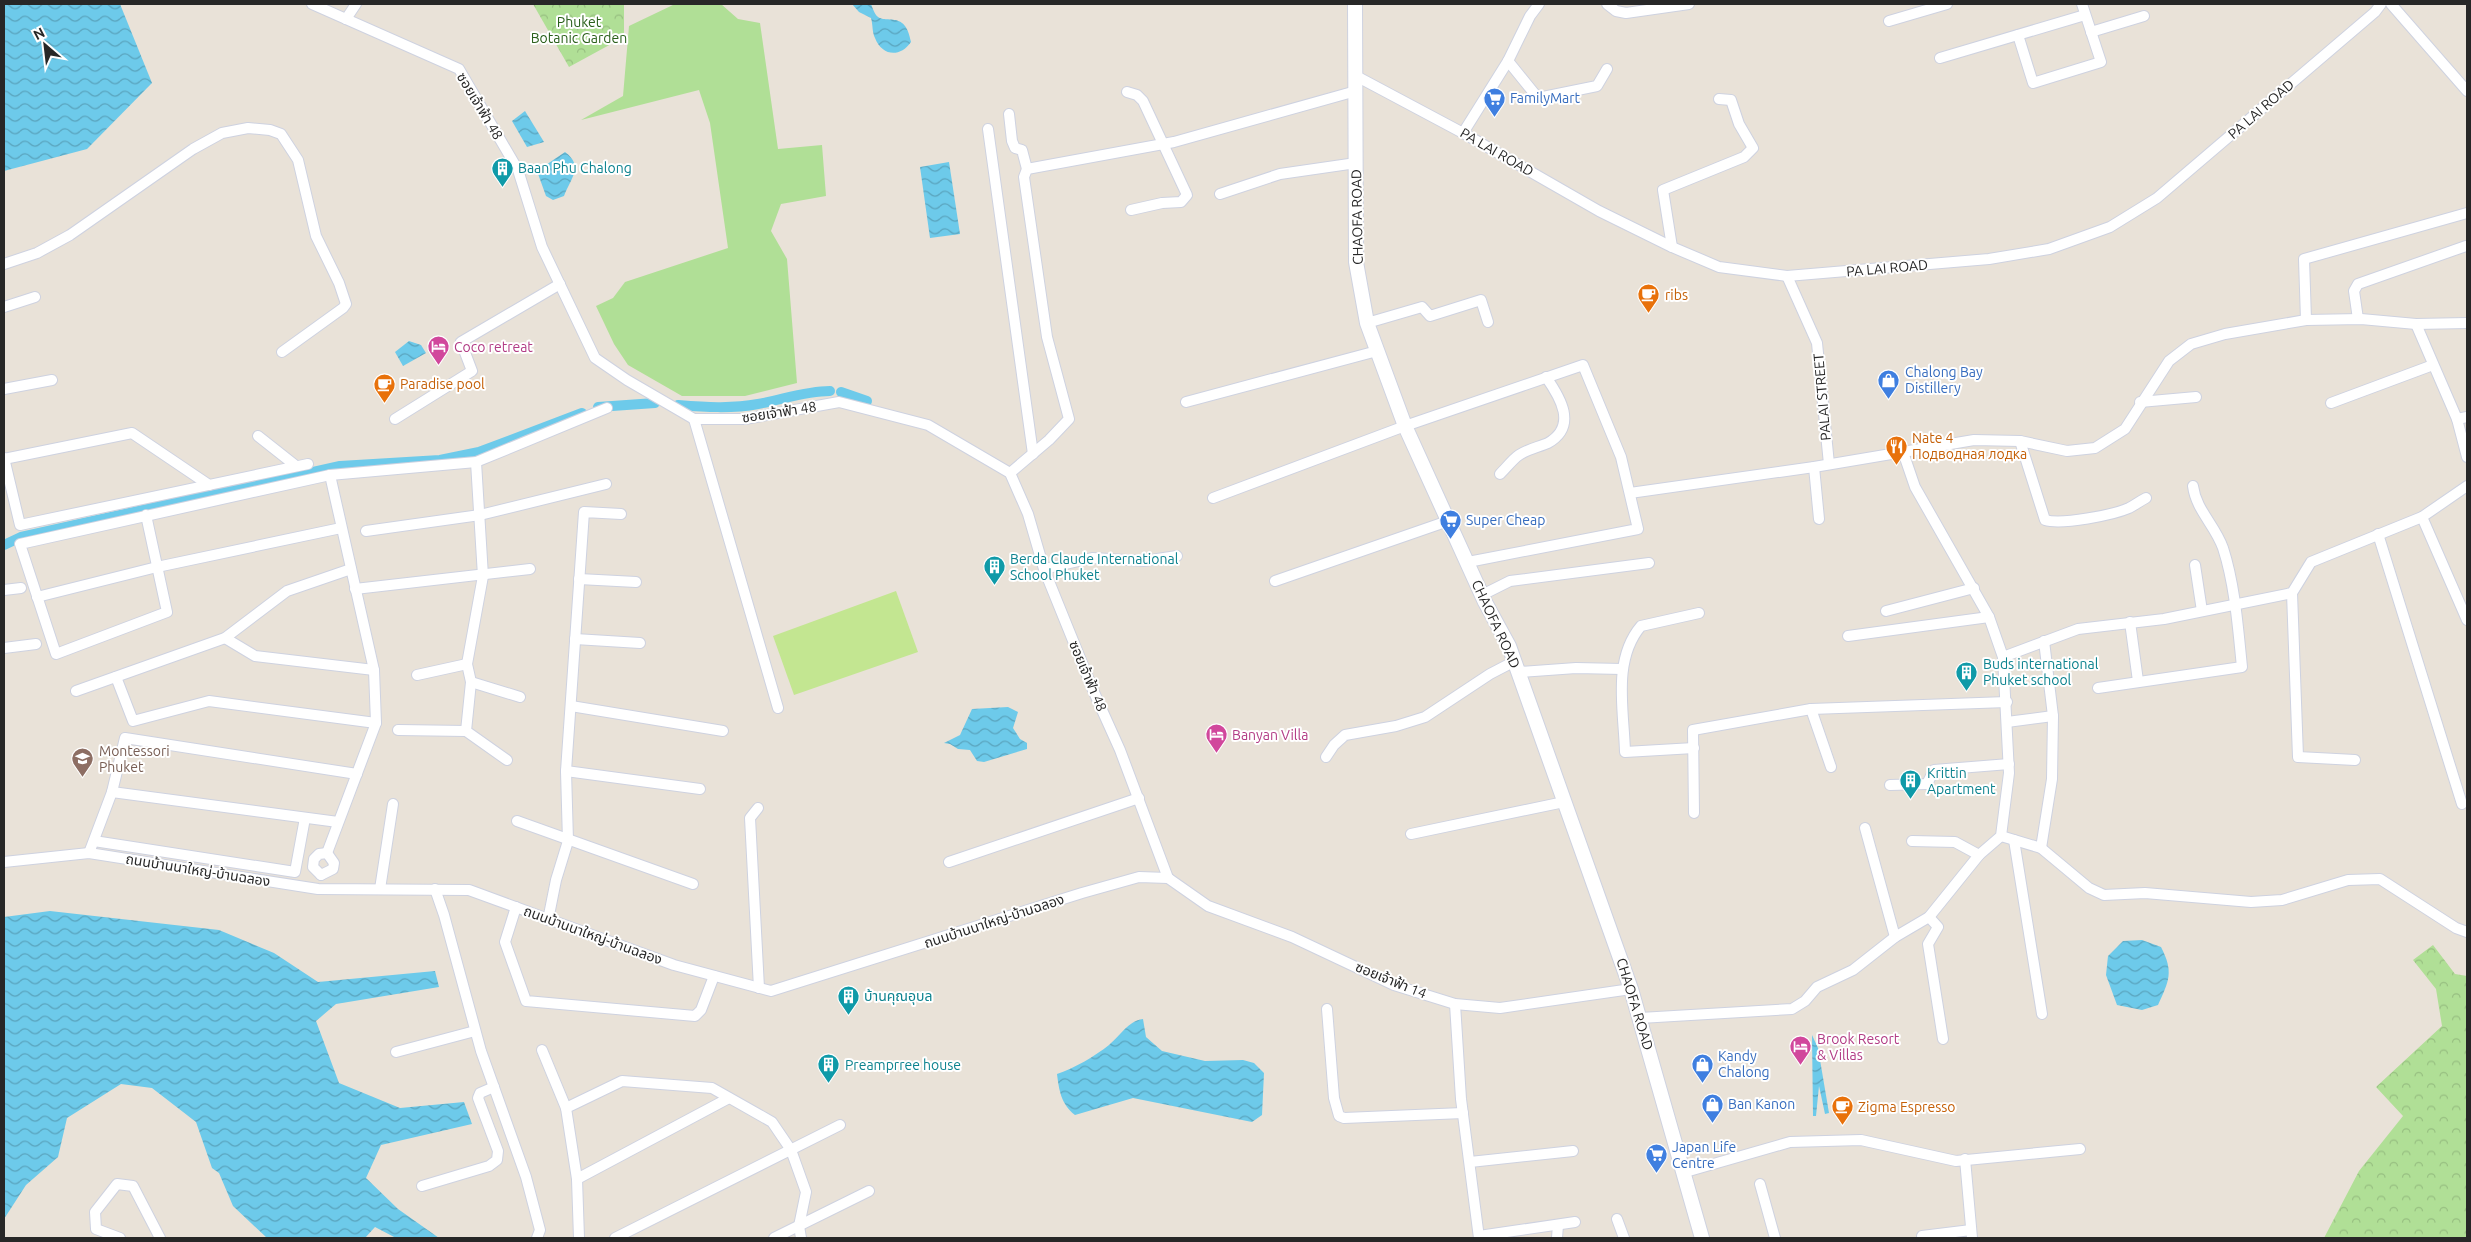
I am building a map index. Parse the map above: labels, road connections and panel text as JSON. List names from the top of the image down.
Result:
{
  "streets": {
    "main road": ["CHAOFA ROAD"],
    "street": [
      "ซอยเจ้าฟ้า 48",
      "PA LAI ROAD",
      "PALAI STREET",
      "ถนนบ้านนาใหญ่-บ้านฉลอง",
      "ซอยเจ้าฟ้า 14"
    ]
  },
  "crossings": [
    ["ซอยเจ้าฟ้า 48", "ถนนบ้านนาใหญ่-บ้านฉลอง"],
    ["ซอยเจ้าฟ้า 48", "ซอยเจ้าฟ้า 14"],
    ["PA LAI ROAD", "CHAOFA ROAD"],
    ["PA LAI ROAD", "PALAI STREET"],
    ["CHAOFA ROAD", "ซอยเจ้าฟ้า 14"],
    ["ถนนบ้านนาใหญ่-บ้านฉลอง", "ซอยเจ้าฟ้า 14"]
  ],
  "parks": ["Phuket Botanic Garden"],
  "places": {
    "supermarket": ["FamilyMart", "Super Cheap", "Japan Life Centre"],
    "building": [
      "Baan Phu Chalong",
      "Berda Claude International School Phuket",
      "Buds international Phuket school",
      "Krittin Apartment",
      "บ้านคุณอุบล",
      "Preamprree house"
    ],
    "cafe": ["ribs", "Paradise pool", "Zigma Espresso"],
    "hotel": ["Coco retreat", "Banyan Villa", "Brook Resort & Villas"],
    "shop": ["Chalong Bay Distillery", "Kandy Chalong", "Ban Kanon"],
    "restaurant": ["Nate 4 Подводная лодка"],
    "school or university": ["Montessori Phuket"]
  },
  "north": "top left"
}
